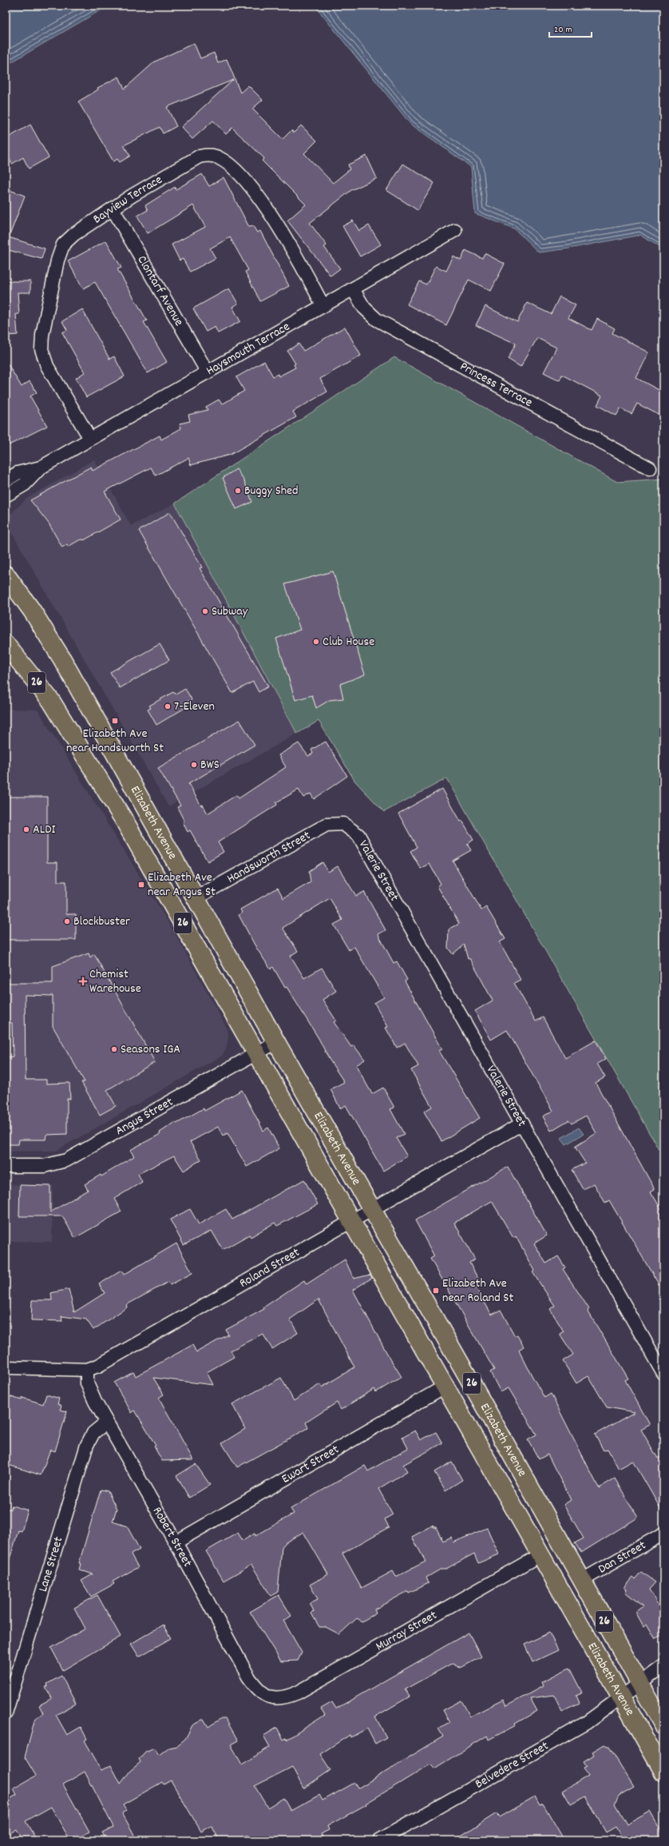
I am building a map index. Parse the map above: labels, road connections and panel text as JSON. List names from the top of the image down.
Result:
{
  "streets": {
    "highway": ["26", "Elizabeth Avenue"],
    "street": [
      "Bayview Terrace",
      "Clontarf Avenue",
      "Haysmouth Terrace",
      "Princess Terrace",
      "Handsworth Street",
      "Valerie Street",
      "Angus Street",
      "Roland Street",
      "Ewart Street",
      "Robert Street",
      "Dan Street",
      "Lane Street",
      "Murray Street",
      "Belvedere Street"
    ]
  },
  "crossings": [
    ["Bayview Terrace", "Clontarf Avenue"],
    ["Bayview Terrace", "Haysmouth Terrace"],
    ["Clontarf Avenue", "Haysmouth Terrace"],
    ["Haysmouth Terrace", "Princess Terrace"],
    ["Elizabeth Avenue", "Handsworth Street"],
    ["Elizabeth Avenue", "Angus Street"],
    ["Elizabeth Avenue", "Roland Street"],
    ["Elizabeth Avenue", "Ewart Street"],
    ["Elizabeth Avenue", "Dan Street"],
    ["Elizabeth Avenue", "Murray Street"],
    ["Elizabeth Avenue", "Belvedere Street"],
    ["Handsworth Street", "Valerie Street"],
    ["Valerie Street", "Roland Street"],
    ["Roland Street", "Robert Street"],
    ["Ewart Street", "Robert Street"],
    ["Robert Street", "Lane Street"],
    ["Robert Street", "Murray Street"]
  ],
  "places": {
    "other": [
      "Buggy Shed",
      "Subway",
      "Club House",
      "7-Eleven",
      "BWS",
      "ALDI",
      "Blockbuster",
      "Seasons IGA"
    ],
    "transit": ["Elizabeth Ave near Handsworth St", "Elizabeth Ave near Angus St", "Elizabeth Ave near Roland St"],
    "health": ["Chemist Warehouse"]
  },
  "scale_bar": "20 m"
}
